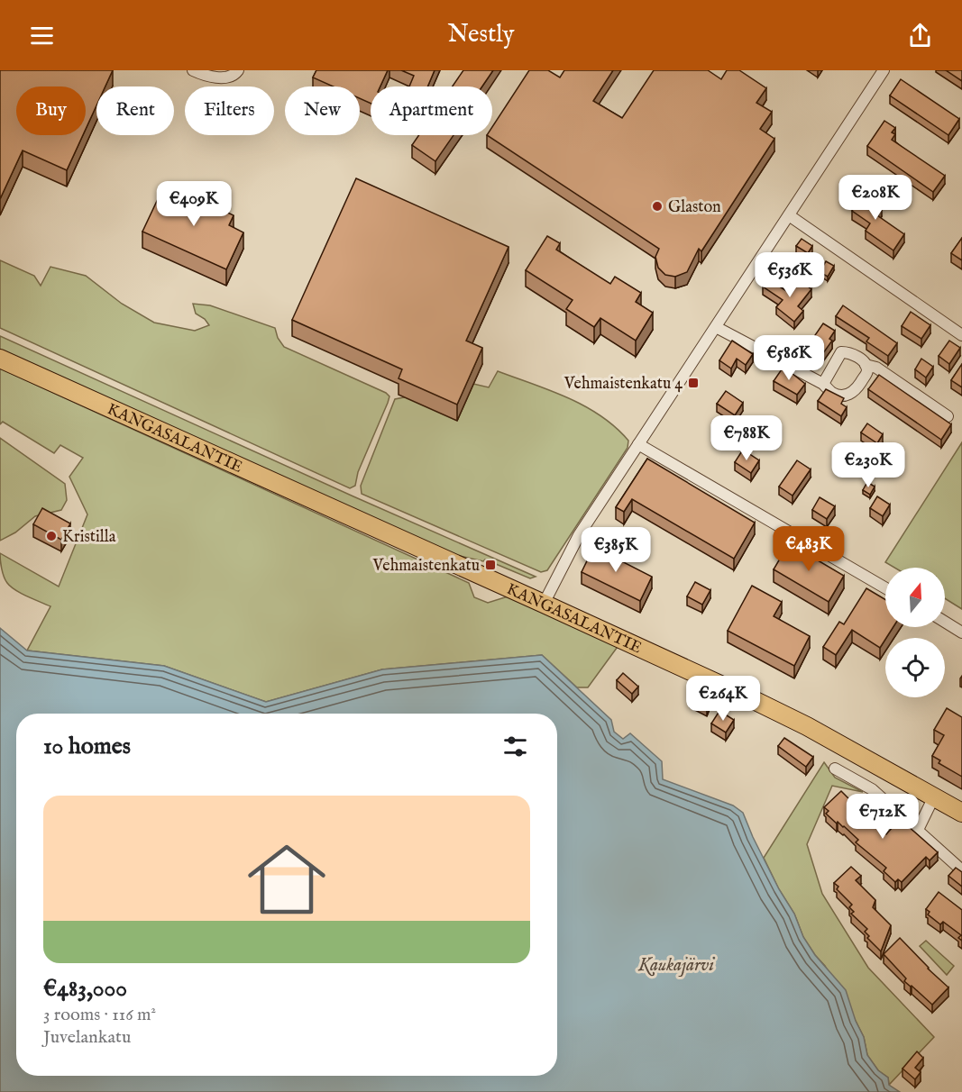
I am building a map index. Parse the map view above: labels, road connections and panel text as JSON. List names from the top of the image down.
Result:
{
  "streets": {
    "main road": ["KANGASALANTIE"]
  },
  "water": ["Kaukajärvi"],
  "places": {
    "other": ["Glaston", "Kristilla"],
    "transit": ["Vehmaistenkatu 4", "Vehmaistenkatu"]
  },
  "north": "top",
  "page": {
    "header": "Nestly",
    "chip": [
      "Buy",
      "Rent",
      "Filters",
      "New",
      "Apartment"
    ],
    "price": [
      "€208K",
      "€409K",
      "€536K",
      "€586K",
      "€788K",
      "€230K",
      "€483K",
      "€385K",
      "€264K",
      "€712K"
    ],
    "heading": "10 homes",
    "list": [
      {
        "name": "€483,000",
        "note": "3 rooms · 116 m² · Juvelankatu"
      }
    ]
  }
}
